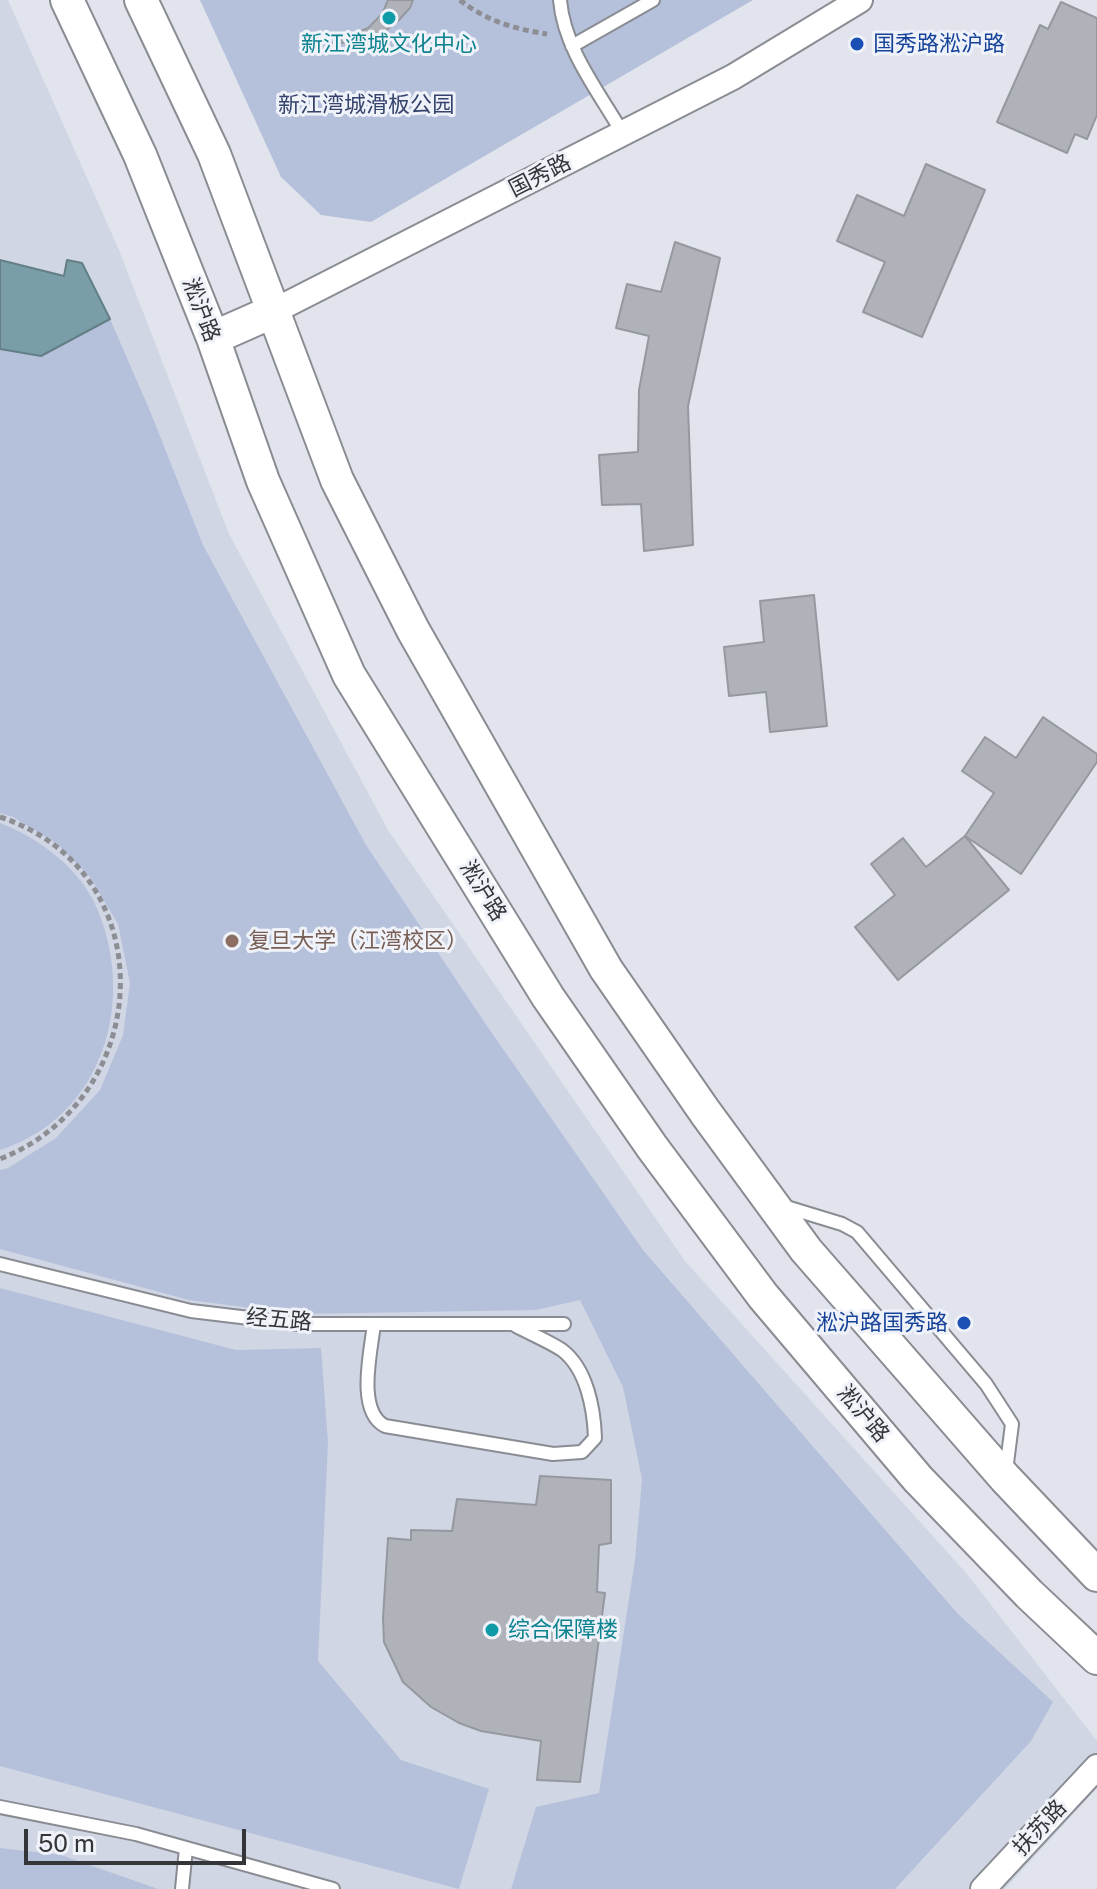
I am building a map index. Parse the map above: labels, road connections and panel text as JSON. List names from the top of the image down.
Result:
{
  "streets": {
    "main road": ["国秀路", "淞沪路"],
    "street": ["扶苏路"],
    "lane": ["经五路"]
  },
  "crossings": [
    ["国秀路", "淞沪路"]
  ],
  "parks": ["新江湾城滑板公园"],
  "places": [
    "新江湾城文化中心",
    "国秀路淞沪路",
    "复旦大学（江湾校区）",
    "淞沪路国秀路",
    "综合保障楼"
  ],
  "scale_bar": "50 m"
}
